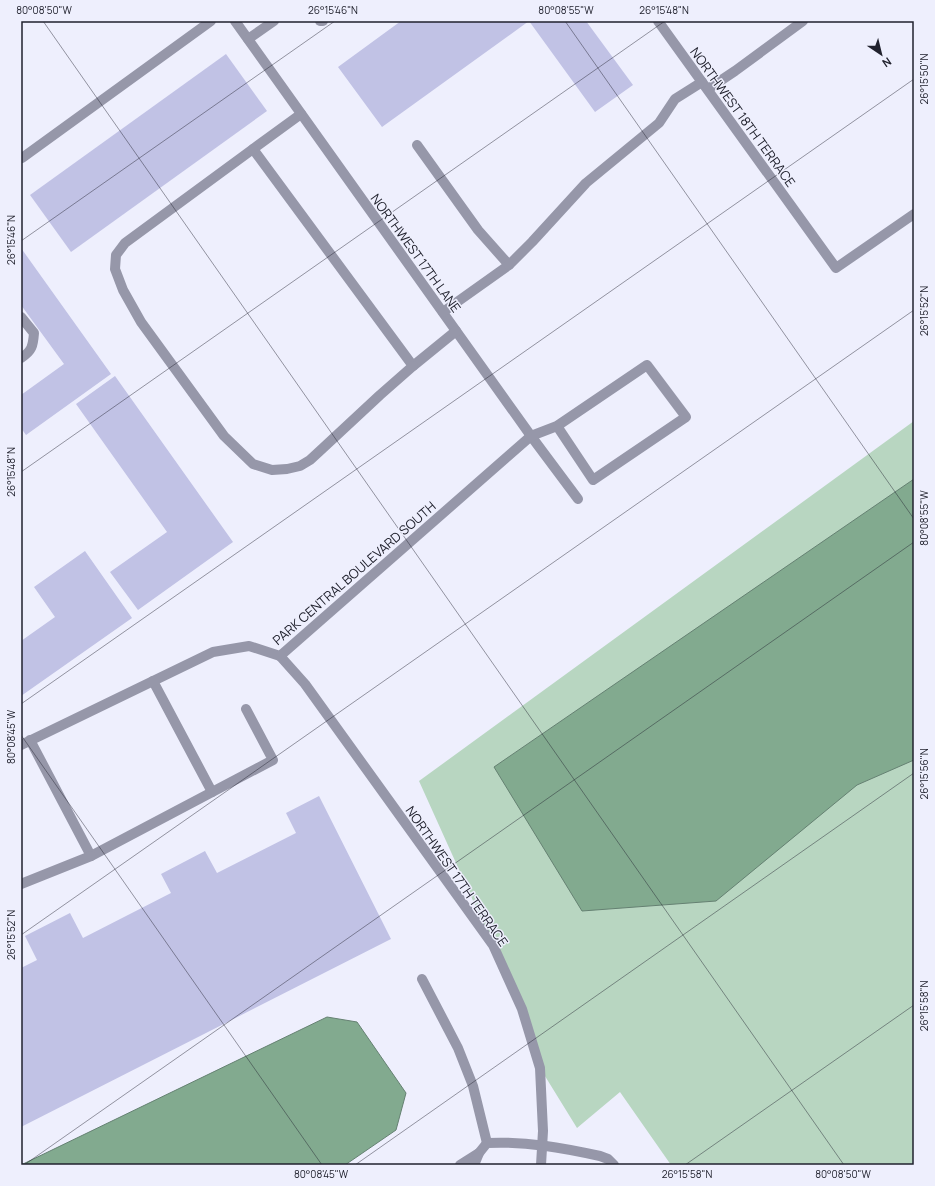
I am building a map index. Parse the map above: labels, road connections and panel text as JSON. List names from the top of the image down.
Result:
{
  "streets": {
    "street": [
      "NORTHWEST 18TH TERRACE",
      "NORTHWEST 17TH LANE",
      "PARK CENTRAL BOULEVARD SOUTH",
      "NORTHWEST 17TH TERRACE"
    ]
  },
  "crossings": [
    ["NORTHWEST 17TH LANE", "PARK CENTRAL BOULEVARD SOUTH"],
    ["PARK CENTRAL BOULEVARD SOUTH", "NORTHWEST 17TH TERRACE"]
  ],
  "north": "bottom right",
  "coordinates": [
    "80°08'50\"W",
    "26°15'46\"N",
    "80°08'55\"W",
    "26°15'48\"N",
    "26°15'50\"N",
    "26°15'52\"N",
    "80°08'45\"W",
    "26°15'56\"N",
    "26°15'58\"N"
  ]
}
